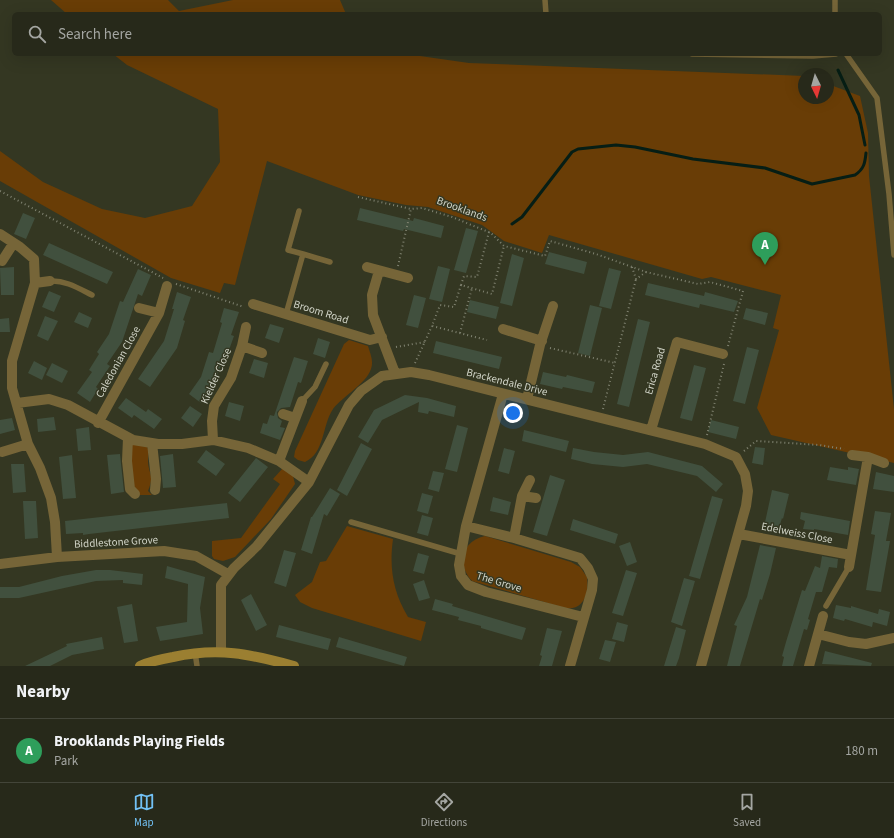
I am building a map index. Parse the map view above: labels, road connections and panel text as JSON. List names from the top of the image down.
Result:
{
  "streets": {
    "street": [
      "Broom Road",
      "Caledonian Close",
      "Erica Road",
      "Kielder Close",
      "Brackendale Drive",
      "Edelweiss Close",
      "Biddlestone Grove",
      "The Grove"
    ],
    "path": ["Brooklands"]
  },
  "crossings": [
    ["Brooklands", "Erica Road"],
    ["Brooklands", "Brackendale Drive"],
    ["Erica Road", "Brackendale Drive"],
    ["Brackendale Drive", "Biddlestone Grove"],
    ["Brackendale Drive", "The Grove"]
  ],
  "north": "bottom",
  "page": {
    "search": "Search here",
    "pins": "A",
    "heading": "Nearby",
    "list": [
      {
        "mark": "A",
        "name": "Brooklands Playing Fields",
        "note": "Park",
        "value": "180 m"
      }
    ],
    "nav": ["Map", "Directions", "Saved"]
  }
}
